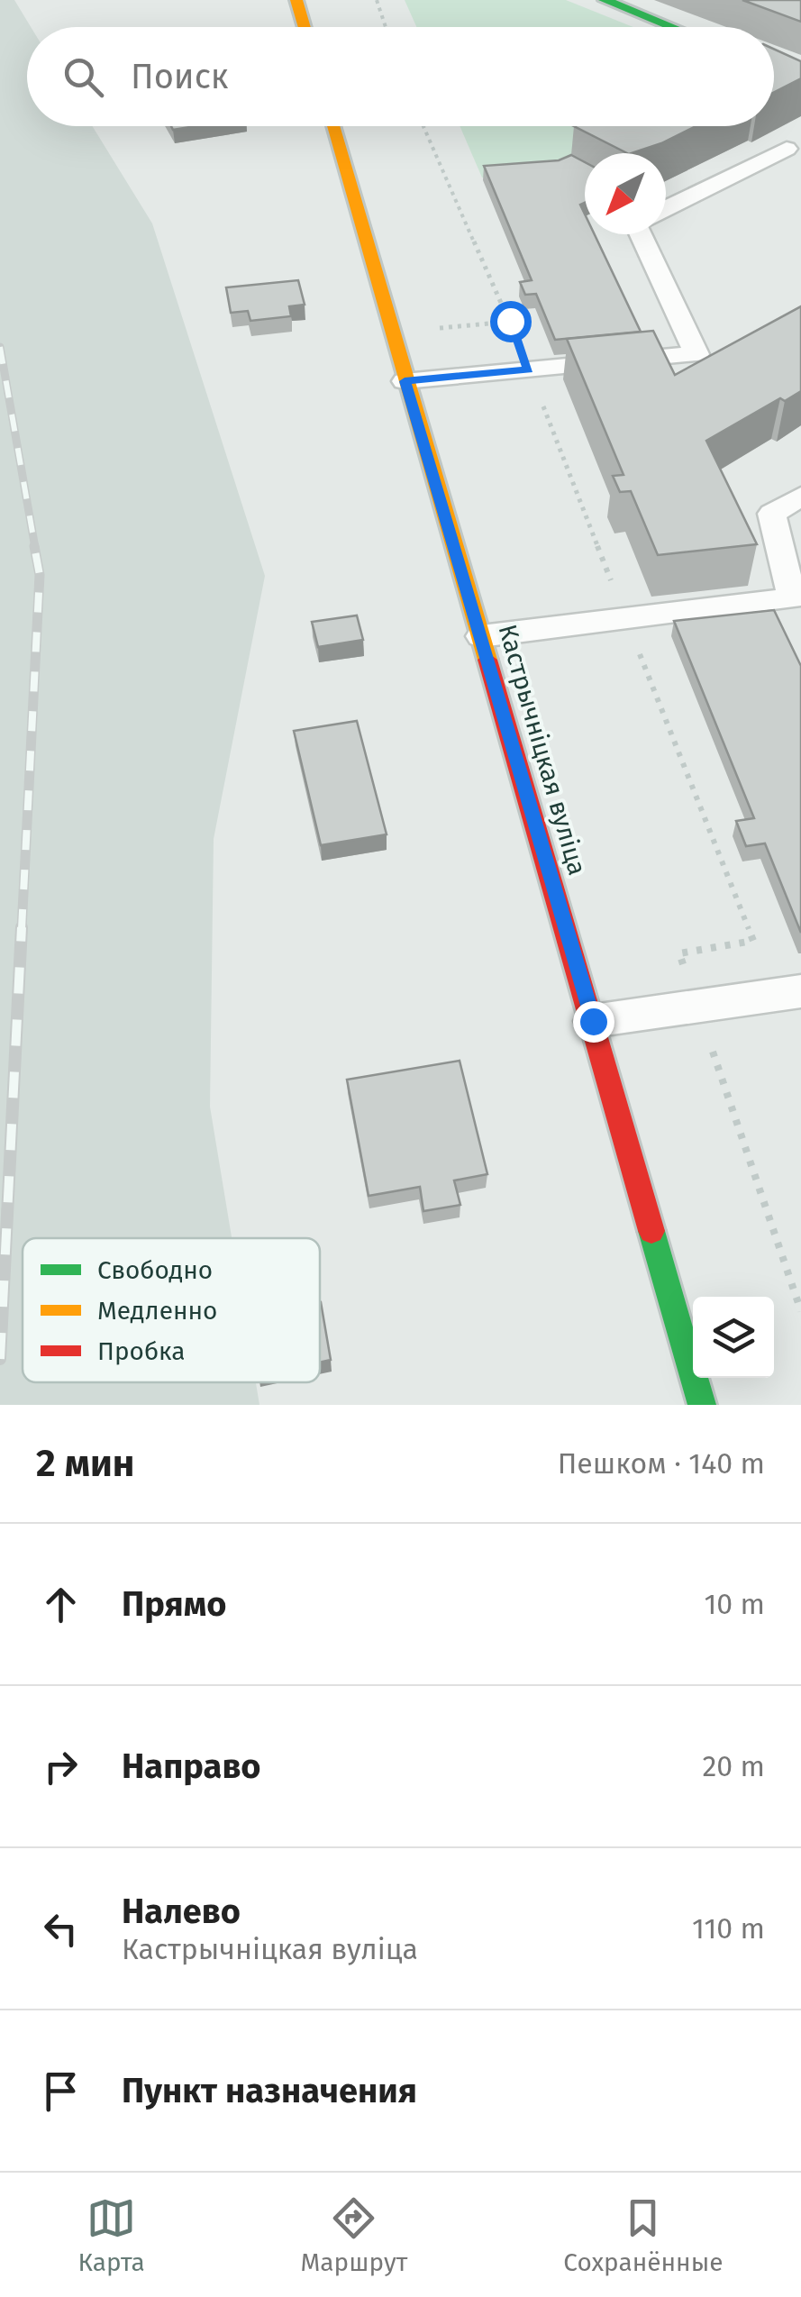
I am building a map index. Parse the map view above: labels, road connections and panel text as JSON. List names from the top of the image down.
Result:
{
  "streets": {
    "main road": ["Кастрычніцкая вуліца"]
  },
  "legend": ["Свободно", "Медленно", "Пробка"],
  "north": "bottom left",
  "page": {
    "search": "Поиск",
    "heading": ["2 мин", "Пешком · 140 m"],
    "list": [
      ["Прямо", "10 m"],
      ["Направо", "20 m"],
      ["Налево", "Кастрычніцкая вуліца", "110 m"],
      "Пункт назначения"
    ],
    "nav": ["Карта", "Маршрут", "Сохранённые"]
  }
}
